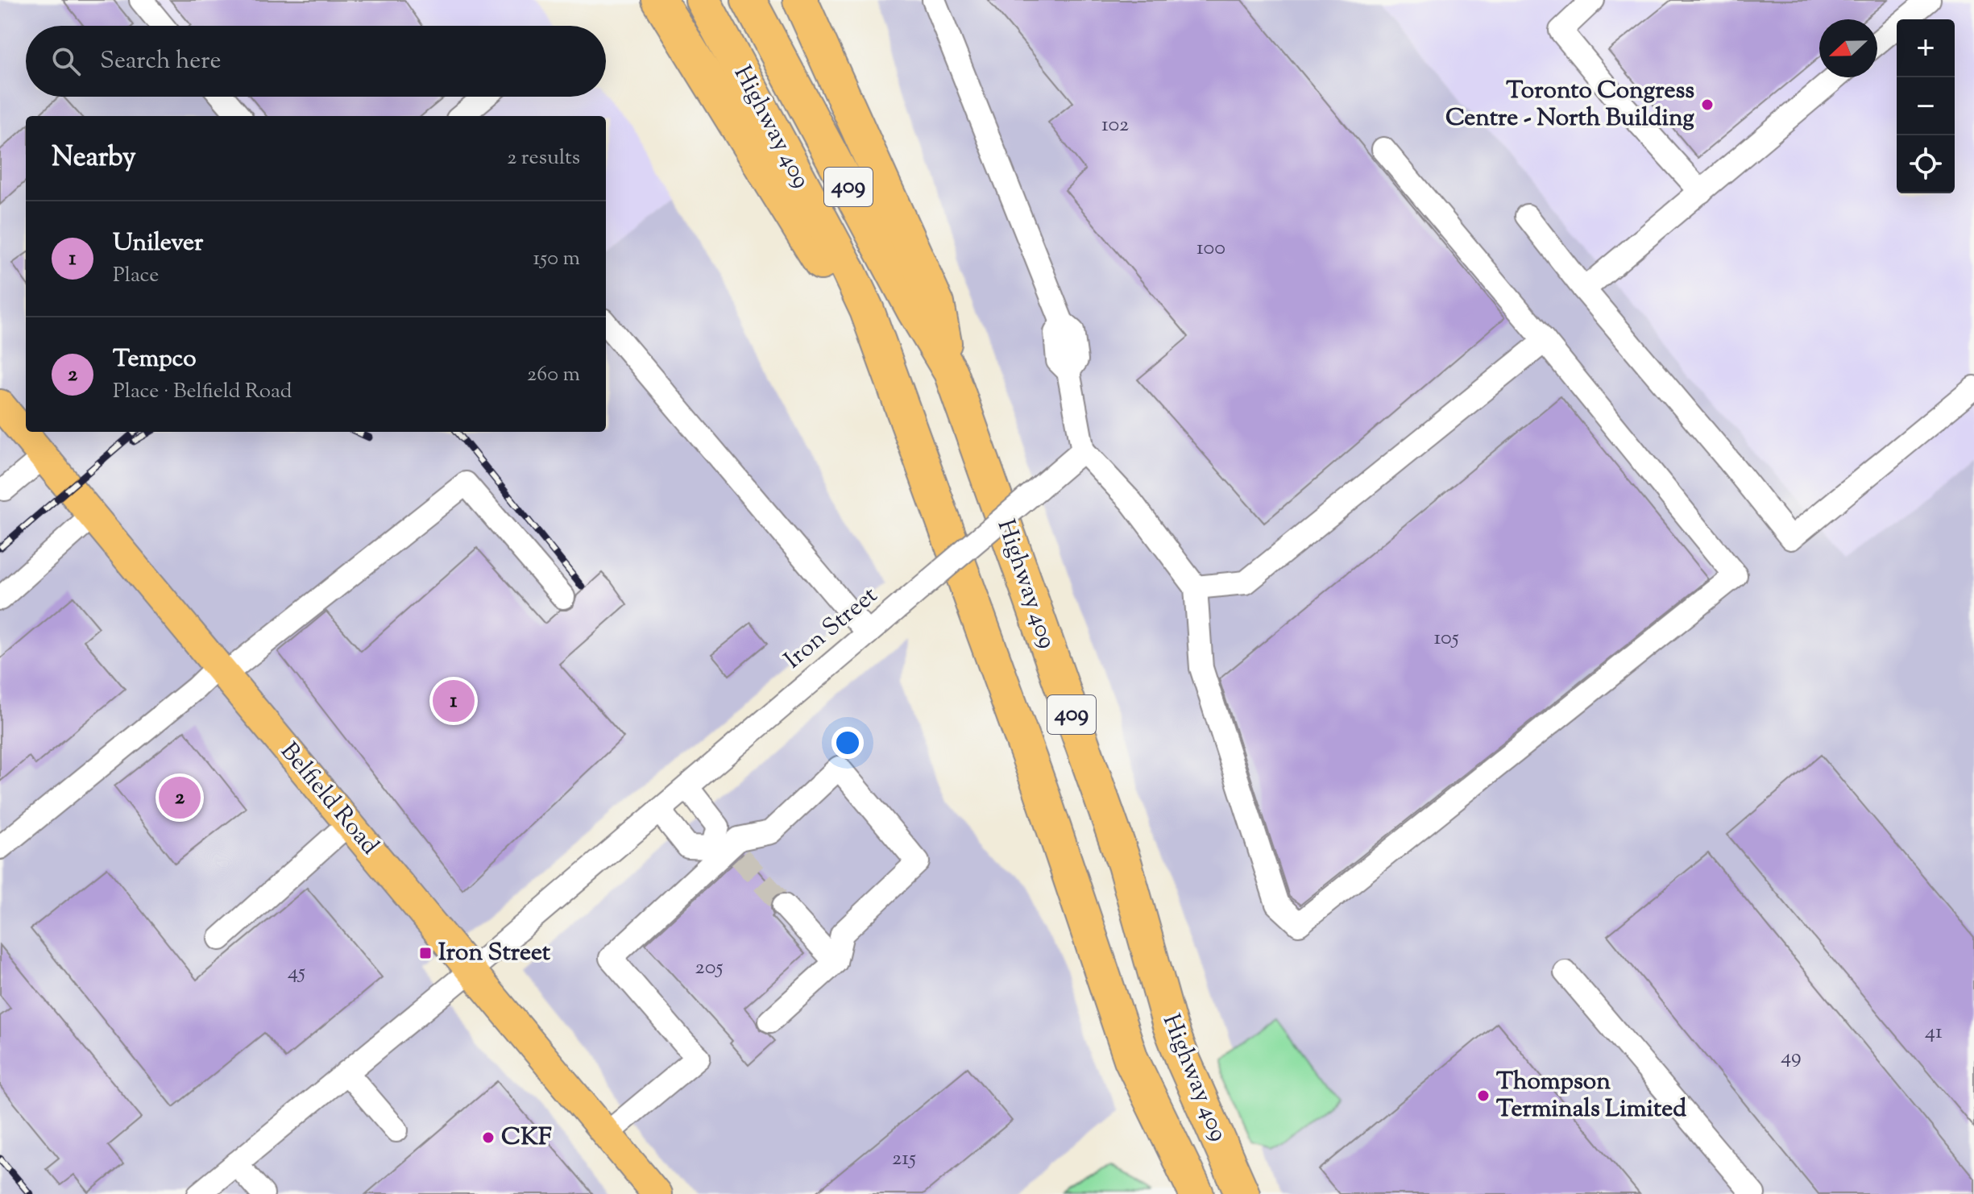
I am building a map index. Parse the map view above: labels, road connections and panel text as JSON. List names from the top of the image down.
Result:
{
  "streets": {
    "highway": ["Highway 409", "409"],
    "main road": ["Belfield Road"],
    "street": ["Iron Street"]
  },
  "crossings": [
    ["Iron Street", "Belfield Road"]
  ],
  "places": {
    "other": ["Toronto Congress Centre - North Building", "Thompson Terminals Limited", "CKF"],
    "transit": ["Iron Street"]
  },
  "house_numbers": [
    "102",
    "100",
    "105",
    "205",
    "45",
    "41",
    "49",
    "215"
  ],
  "north": "left",
  "page": {
    "map_buttons": ["+", "−"],
    "search": "Search here",
    "heading": ["Nearby", "2 results"],
    "list": [
      {
        "mark": "1",
        "name": "Unilever",
        "note": "Place",
        "value": "150 m"
      },
      {
        "mark": "2",
        "name": "Tempco",
        "note": "Place · Belfield Road",
        "value": "260 m"
      }
    ],
    "pins": ["1", "2"]
  }
}
